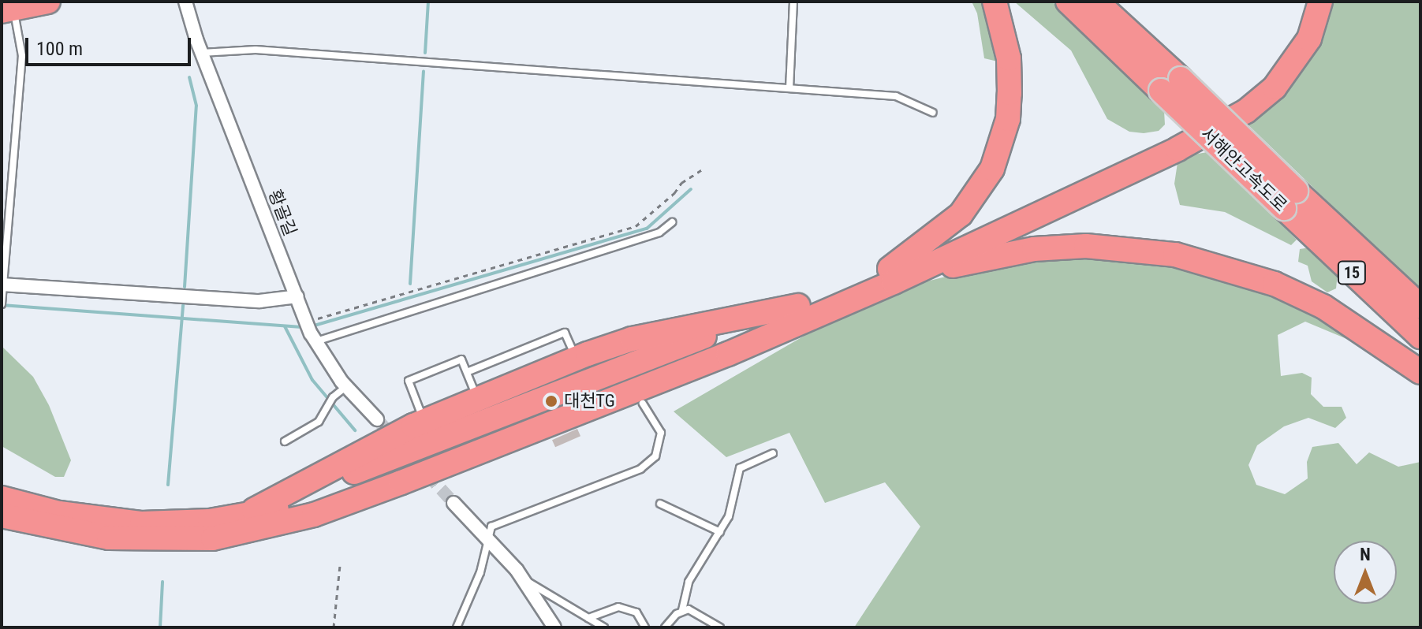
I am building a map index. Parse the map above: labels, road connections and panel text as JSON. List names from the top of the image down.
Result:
{
  "streets": {
    "highway": ["서해안고속도로", "15"],
    "street": ["황골길"]
  },
  "places": ["대천TG"],
  "scale_bar": "100 m",
  "north": "top"
}
